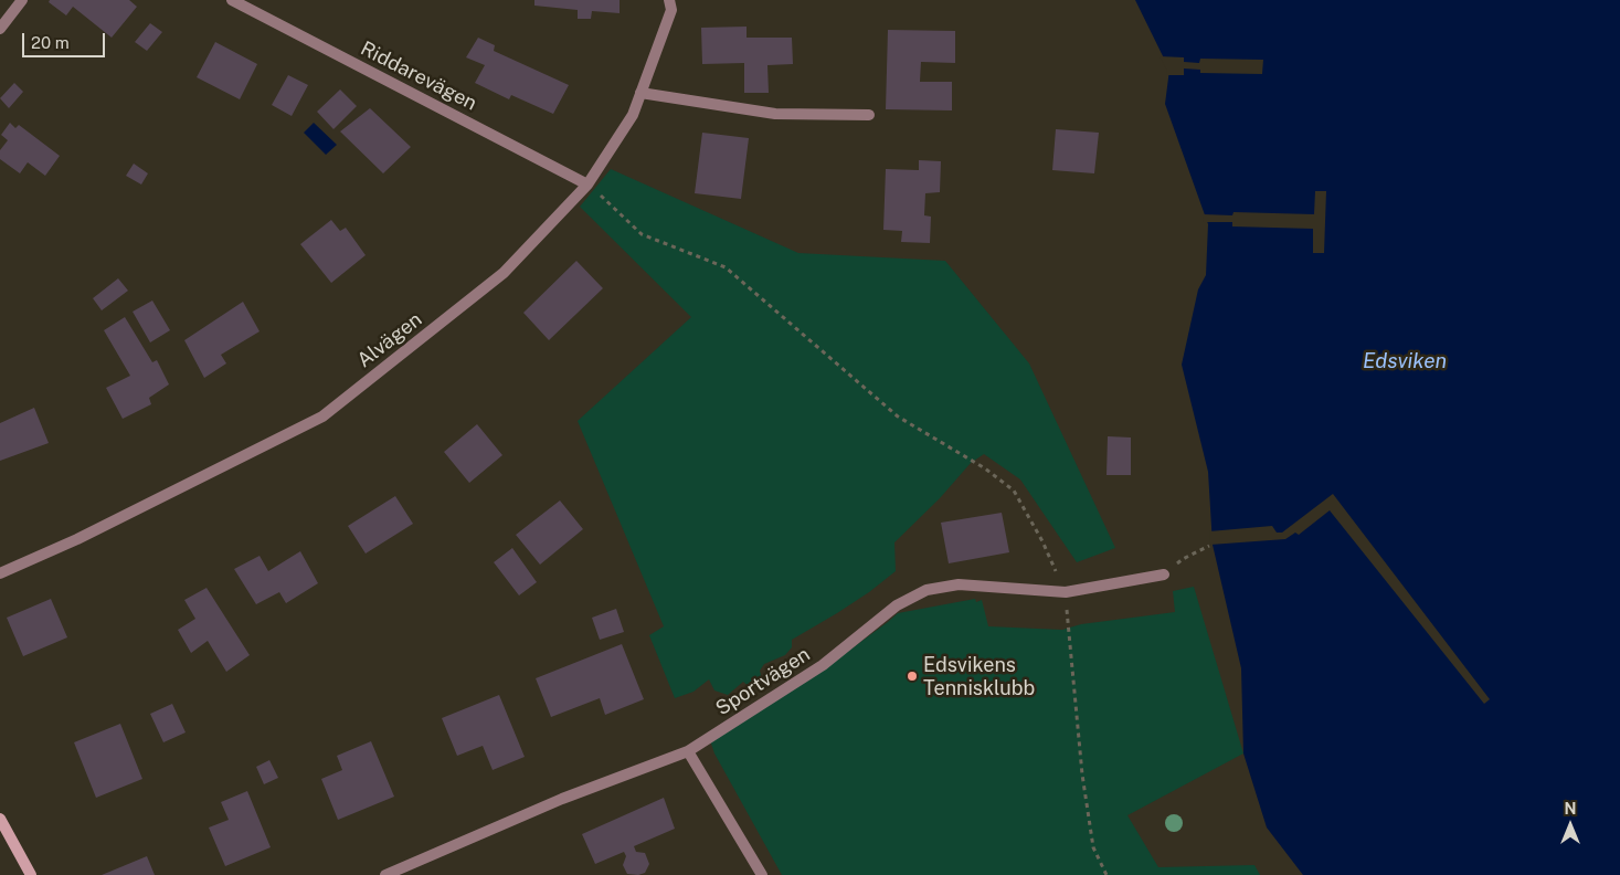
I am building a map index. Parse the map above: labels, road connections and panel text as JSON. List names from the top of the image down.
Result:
{
  "streets": {
    "street": ["Riddarevägen", "Alvägen", "Sportvägen"]
  },
  "crossings": [
    ["Riddarevägen", "Alvägen"]
  ],
  "water": ["Edsviken"],
  "places": ["Edsvikens Tennisklubb"],
  "scale_bar": "20 m",
  "north": "top"
}
